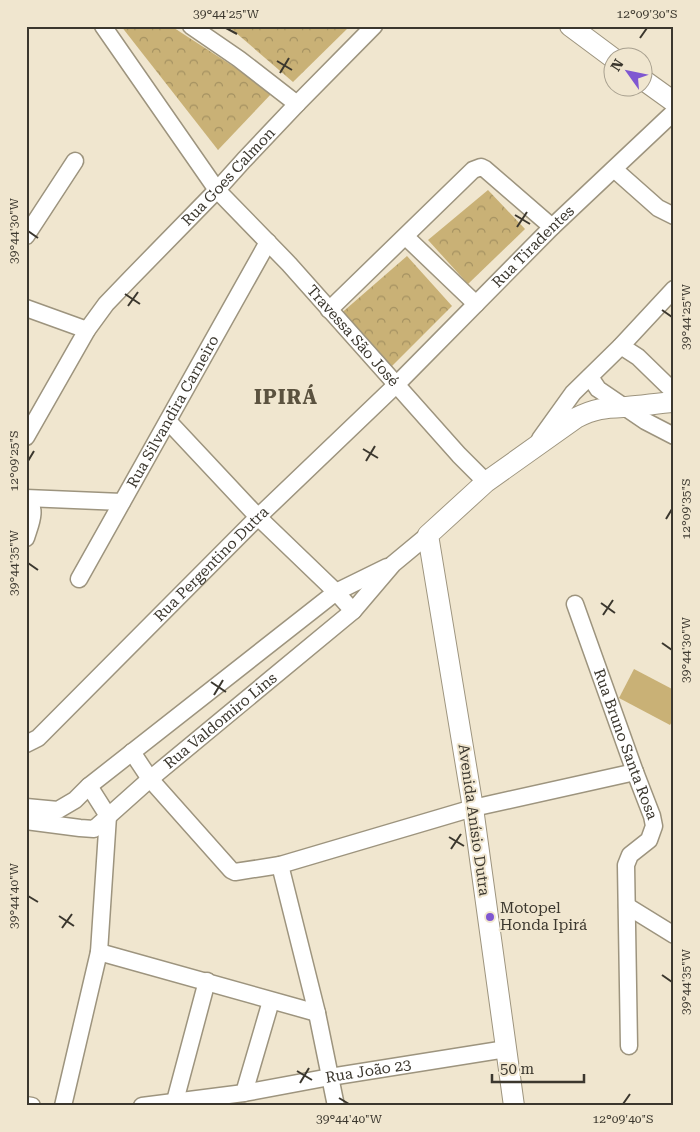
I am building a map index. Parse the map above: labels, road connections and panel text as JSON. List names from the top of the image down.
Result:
{
  "streets": {
    "main road": ["Rua Valdomiro Lins", "Avenida Anísio Dutra"],
    "street": [
      "Rua Goes Calmon",
      "Rua Tiradentes",
      "Travessa São José",
      "Rua Silvandira Carneiro",
      "Rua Pergentino Dutra",
      "Rua Bruno Santa Rosa",
      "Rua João 23"
    ]
  },
  "crossings": [
    ["Rua Goes Calmon", "Travessa São José"],
    ["Rua Tiradentes", "Travessa São José"],
    ["Rua Tiradentes", "Rua Pergentino Dutra"],
    ["Travessa São José", "Rua Silvandira Carneiro"],
    ["Travessa São José", "Rua Pergentino Dutra"],
    ["Travessa São José", "Rua Valdomiro Lins"],
    ["Rua Valdomiro Lins", "Avenida Anísio Dutra"],
    ["Avenida Anísio Dutra", "Rua João 23"]
  ],
  "districts": ["IPIRÁ"],
  "places": ["Motopel Honda Ipirá"],
  "scale_bar": "50 m",
  "north": "top left",
  "coordinates": [
    "39°44'25\"W",
    "12°09'30\"S",
    "39°44'30\"W",
    "12°09'25\"S",
    "12°09'35\"S",
    "39°44'35\"W",
    "39°44'40\"W",
    "12°09'40\"S"
  ]
}
